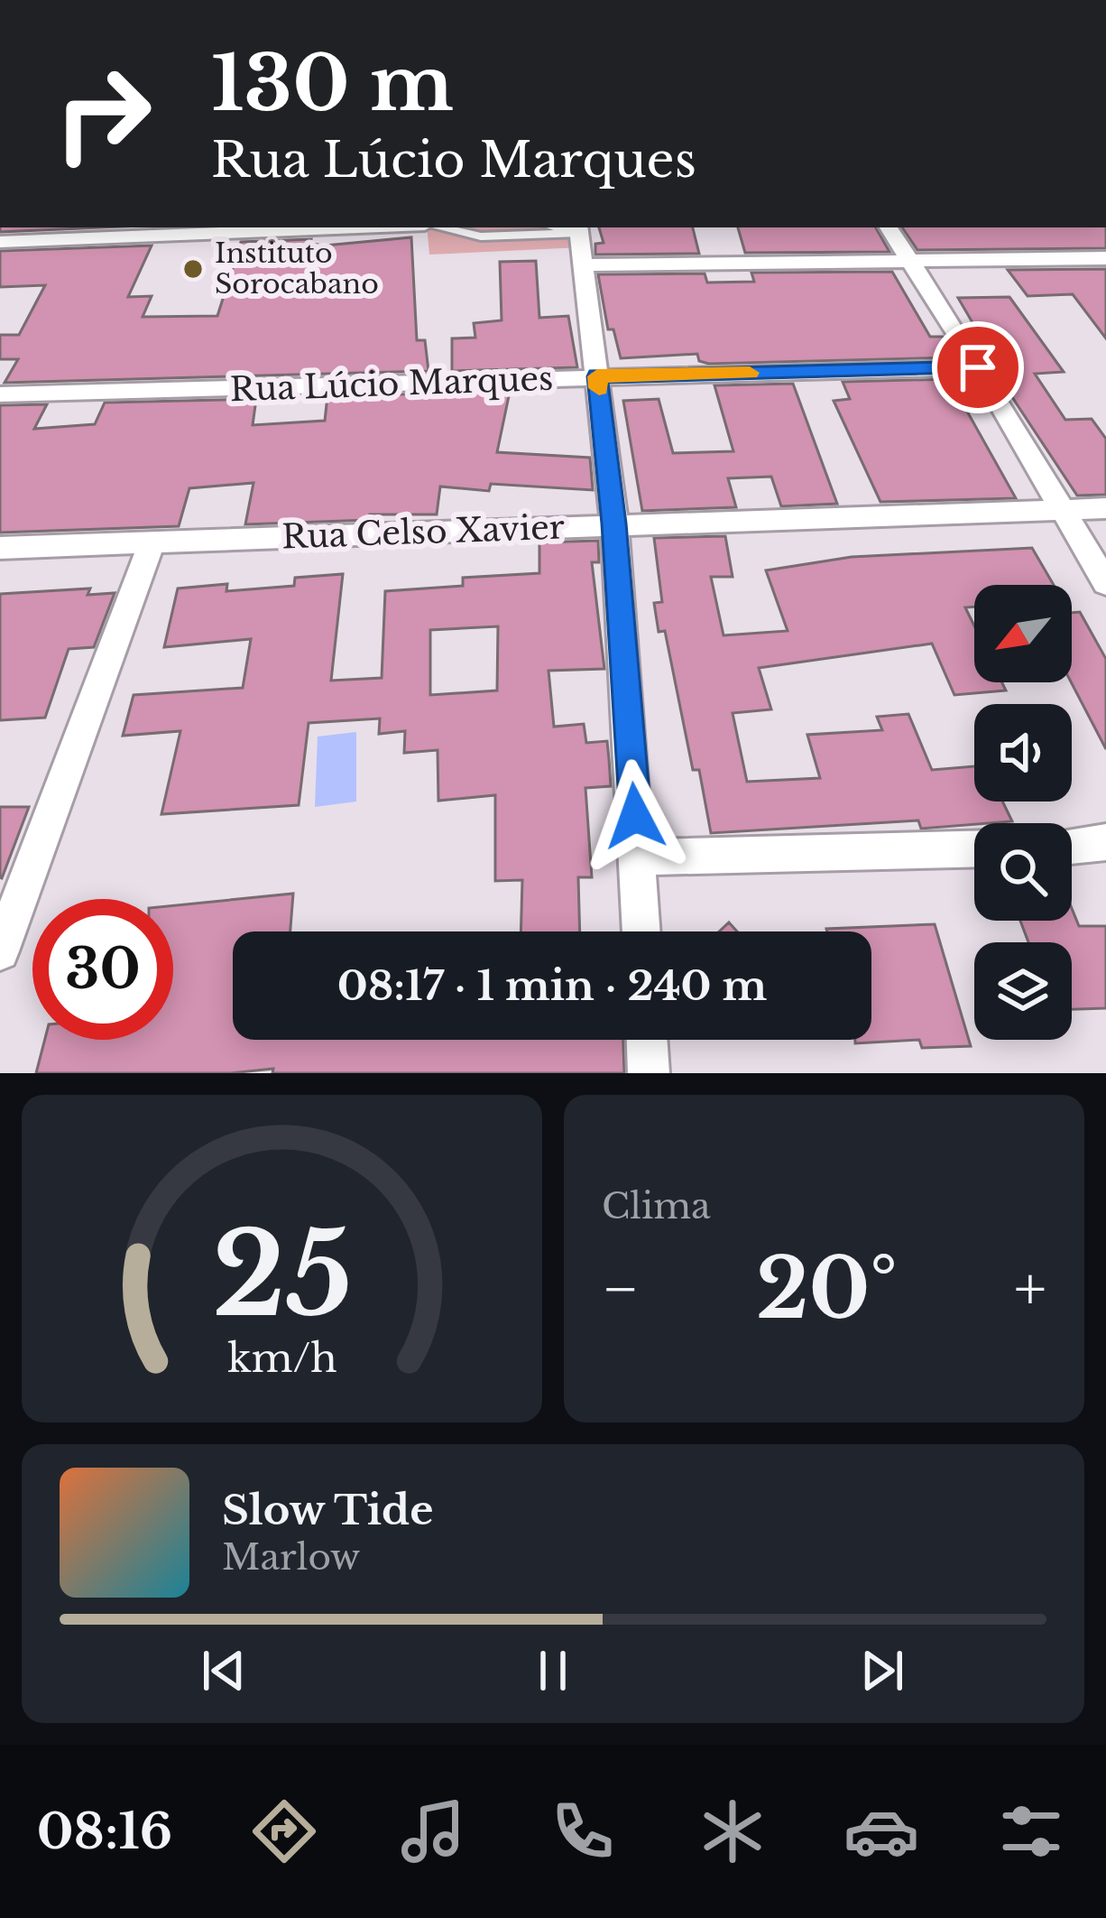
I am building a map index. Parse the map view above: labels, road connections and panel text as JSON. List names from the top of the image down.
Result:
{
  "streets": {
    "street": ["Rua Lúcio Marques", "Rua Celso Xavier"]
  },
  "places": ["Instituto Sorocabano"],
  "north": "bottom left",
  "page": {
    "turn": ["130 m", "Rua Lúcio Marques"],
    "limit": "30",
    "trip": "08:17 · 1 min · 240 m",
    "tile": "Clima",
    "heat": ["−", "20°", "+"],
    "song": ["Slow Tide", "Marlow"],
    "tabs": "08:16",
    "gauge": ["25", "km/h"]
  }
}
